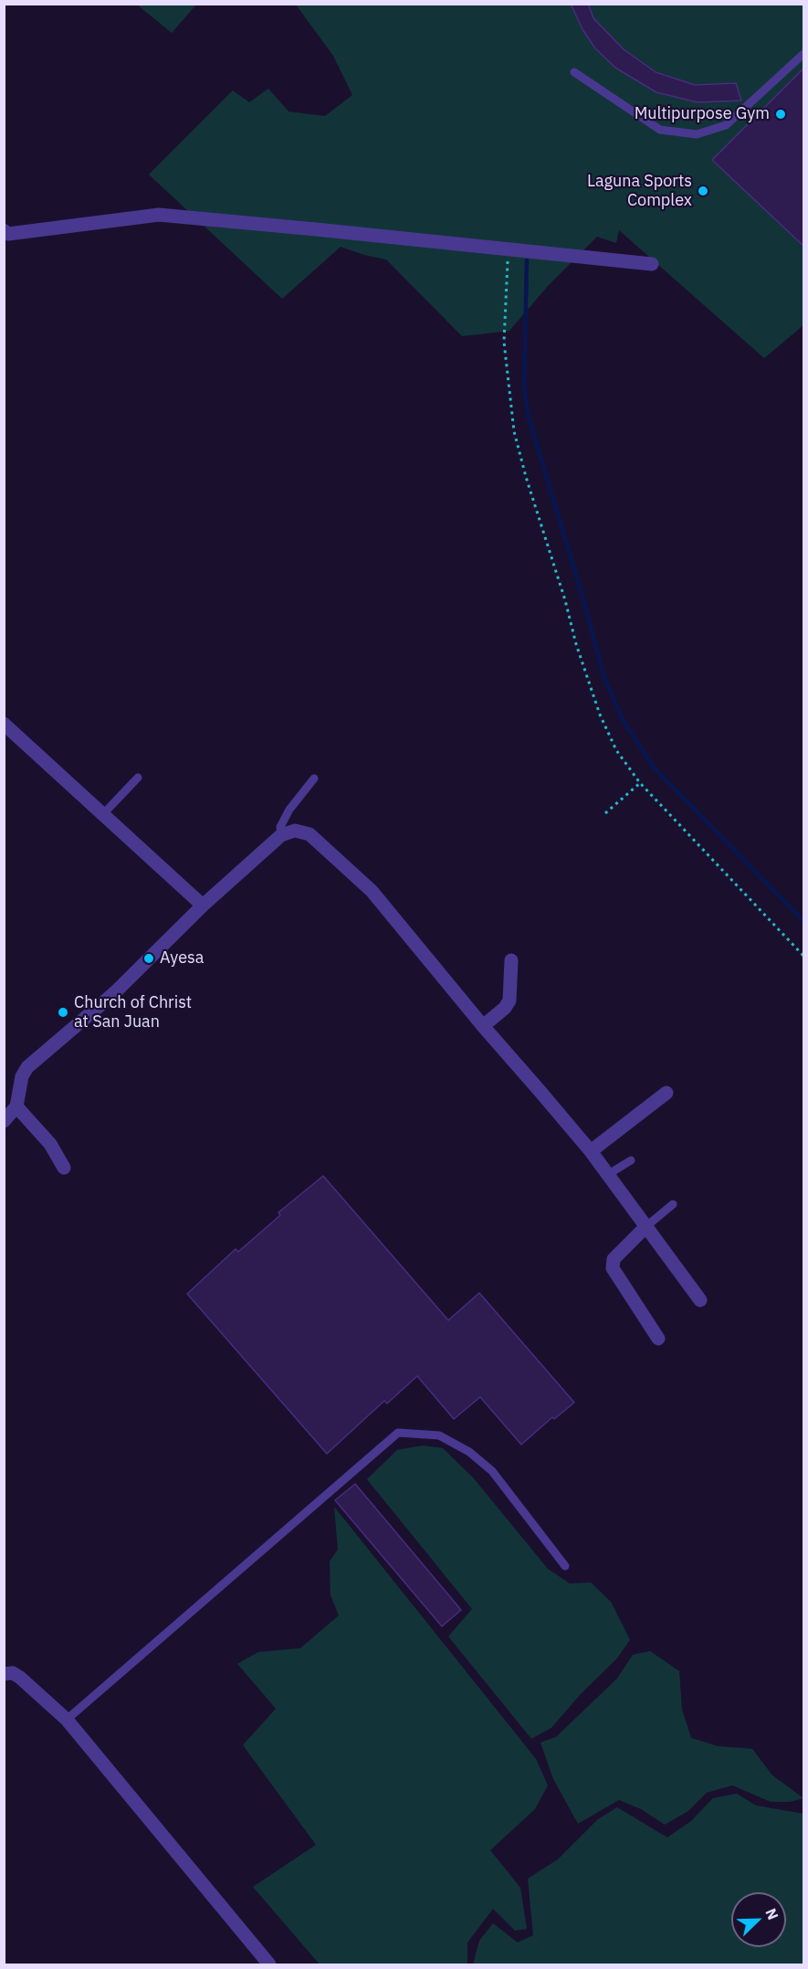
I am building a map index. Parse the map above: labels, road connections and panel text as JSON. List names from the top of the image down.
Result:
{
  "places": [
    "Multipurpose Gym",
    "Laguna Sports Complex",
    "Ayesa",
    "Church of Christ at San Juan"
  ],
  "north": "top right"
}
